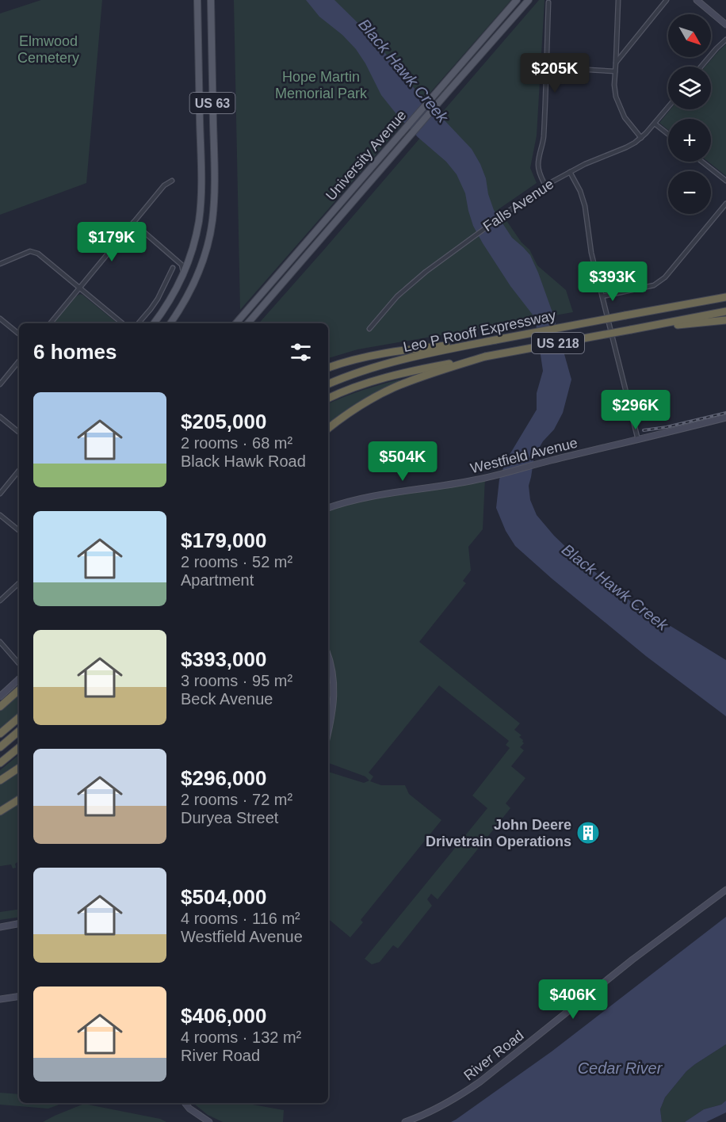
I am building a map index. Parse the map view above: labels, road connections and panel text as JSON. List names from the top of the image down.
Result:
{
  "streets": {
    "highway": ["Leo P Rooff Expressway", "US 218"],
    "main road": ["US 63", "University Avenue"],
    "street": ["Falls Avenue", "Westfield Avenue", "River Road"]
  },
  "water": ["Black Hawk Creek", "Cedar River"],
  "parks": ["Elmwood Cemetery", "Hope Martin Memorial Park"],
  "places": {
    "building": ["John Deere Drivetrain Operations"]
  },
  "north": "bottom right",
  "page": {
    "map_buttons": ["+", "−"],
    "price": [
      "$205K",
      "$179K",
      "$393K",
      "$296K",
      "$504K",
      "$406K"
    ],
    "heading": "6 homes",
    "list": [
      {
        "name": "$205,000",
        "note": "2 rooms · 68 m² · Black Hawk Road"
      },
      {
        "name": "$179,000",
        "note": "2 rooms · 52 m² · Apartment"
      },
      {
        "name": "$393,000",
        "note": "3 rooms · 95 m² · Beck Avenue"
      },
      {
        "name": "$296,000",
        "note": "2 rooms · 72 m² · Duryea Street"
      },
      {
        "name": "$504,000",
        "note": "4 rooms · 116 m² · Westfield Avenue"
      },
      {
        "name": "$406,000",
        "note": "4 rooms · 132 m² · River Road"
      }
    ]
  }
}
